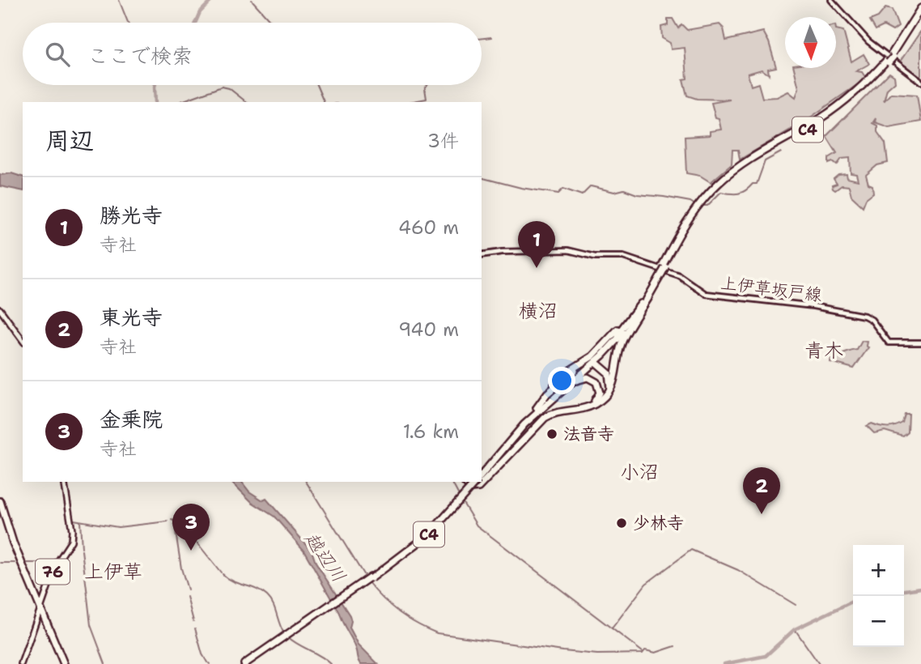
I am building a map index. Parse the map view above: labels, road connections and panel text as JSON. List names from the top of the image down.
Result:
{
  "streets": {
    "highway": ["C4"],
    "main road": ["上伊草坂戸線", "76"]
  },
  "districts": [
    "横沼",
    "青木",
    "小沼",
    "上伊草"
  ],
  "water": ["越辺川"],
  "places": ["法音寺", "少林寺"],
  "north": "bottom",
  "page": {
    "search": "ここで検索",
    "heading": ["周辺", "3件"],
    "list": [
      {
        "mark": "1",
        "name": "勝光寺",
        "note": "寺社",
        "value": "460 m"
      },
      {
        "mark": "2",
        "name": "東光寺",
        "note": "寺社",
        "value": "940 m"
      },
      {
        "mark": "3",
        "name": "金乗院",
        "note": "寺社",
        "value": "1.6 km"
      }
    ],
    "pins": ["1", "2", "3"],
    "map_buttons": ["+", "−"]
  }
}
